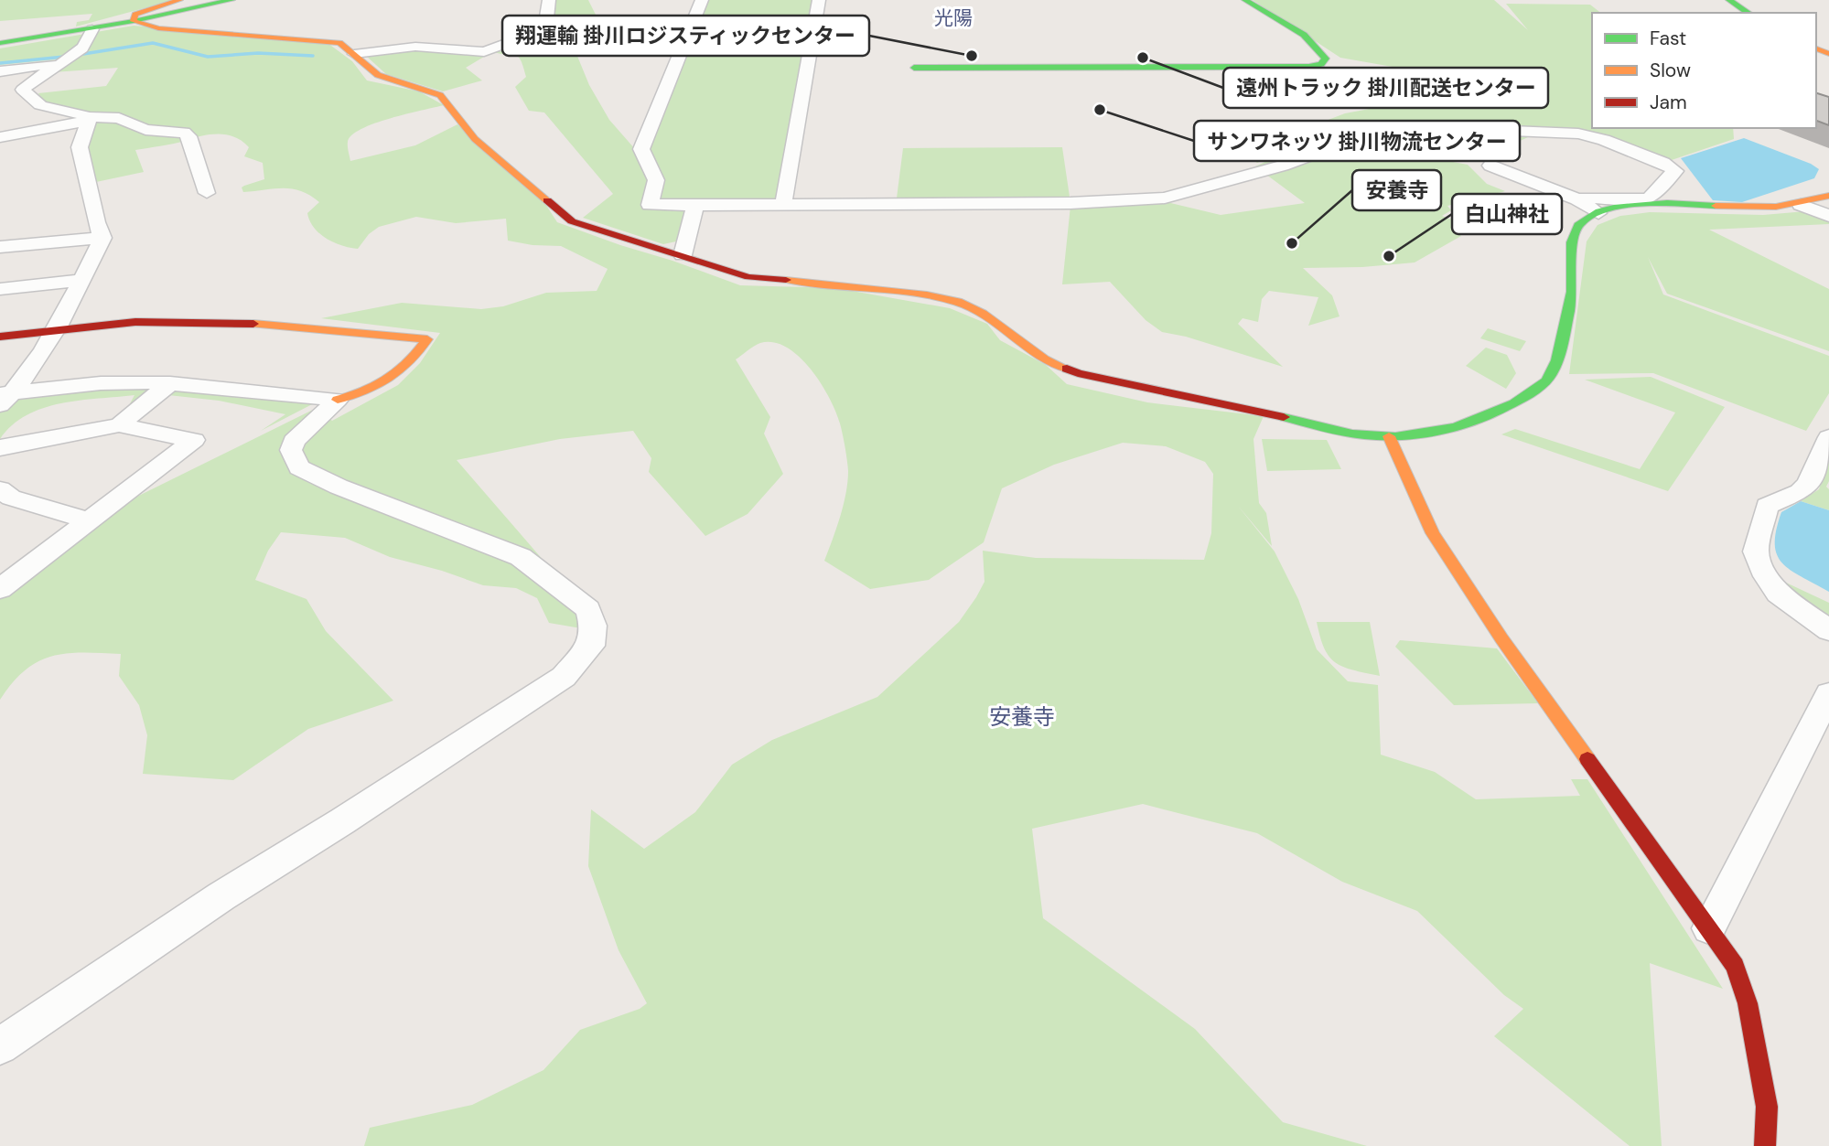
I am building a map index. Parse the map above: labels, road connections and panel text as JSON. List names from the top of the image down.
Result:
{
  "districts": ["光陽", "安養寺"],
  "places": [
    "翔運輸 掛川ロジスティックセンター",
    "遠州トラック 掛川配送センター",
    "サンワネッツ 掛川物流センター",
    "安養寺",
    "白山神社"
  ],
  "legend": ["Fast", "Slow", "Jam"]
}
